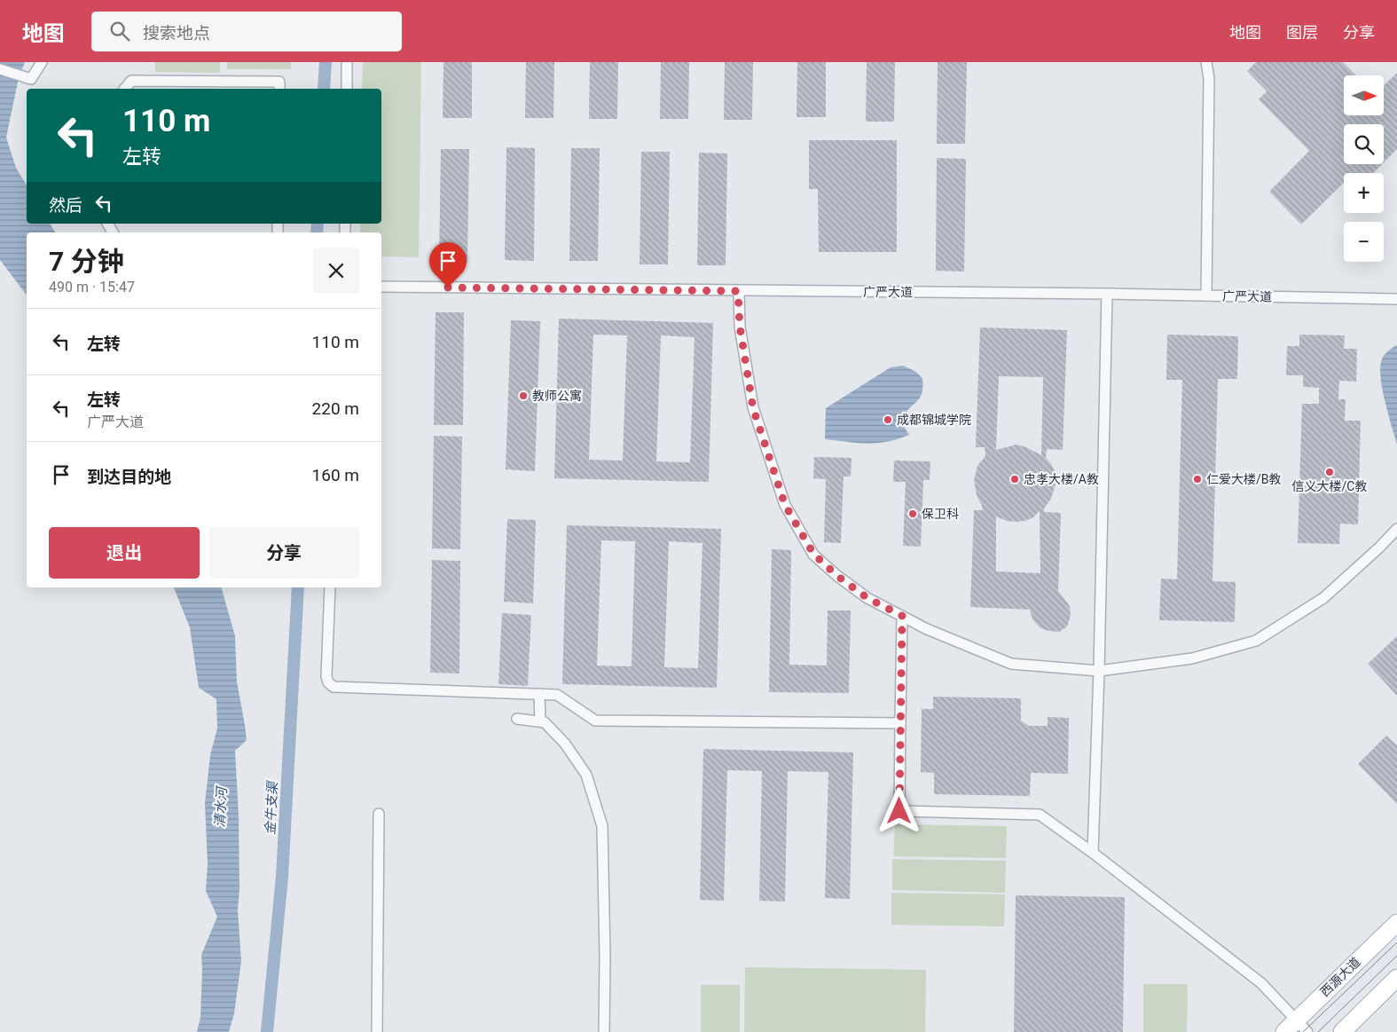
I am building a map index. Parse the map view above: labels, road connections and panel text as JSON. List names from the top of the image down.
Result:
{
  "streets": {
    "main road": ["西源大道"],
    "street": ["广严大道"]
  },
  "water": ["清水河", "金牛支渠"],
  "places": [
    "教师公寓",
    "成都锦城学院",
    "信义大楼/C教",
    "忠孝大楼/A教",
    "仁爱大楼/B教",
    "保卫科"
  ],
  "north": "right",
  "page": {
    "header": "地图",
    "search": "搜索地点",
    "nav": ["地图", "图层", "分享"],
    "map_buttons": ["+", "−"],
    "turn": ["110 m", "左转"],
    "then": "然后",
    "heading": ["7 分钟", "490 m · 15:47"],
    "list": [
      {
        "name": "左转",
        "value": "110 m"
      },
      {
        "name": "左转",
        "note": "广严大道",
        "value": "220 m"
      },
      {
        "name": "到达目的地",
        "value": "160 m"
      }
    ],
    "buttons": ["退出", "分享"]
  }
}
